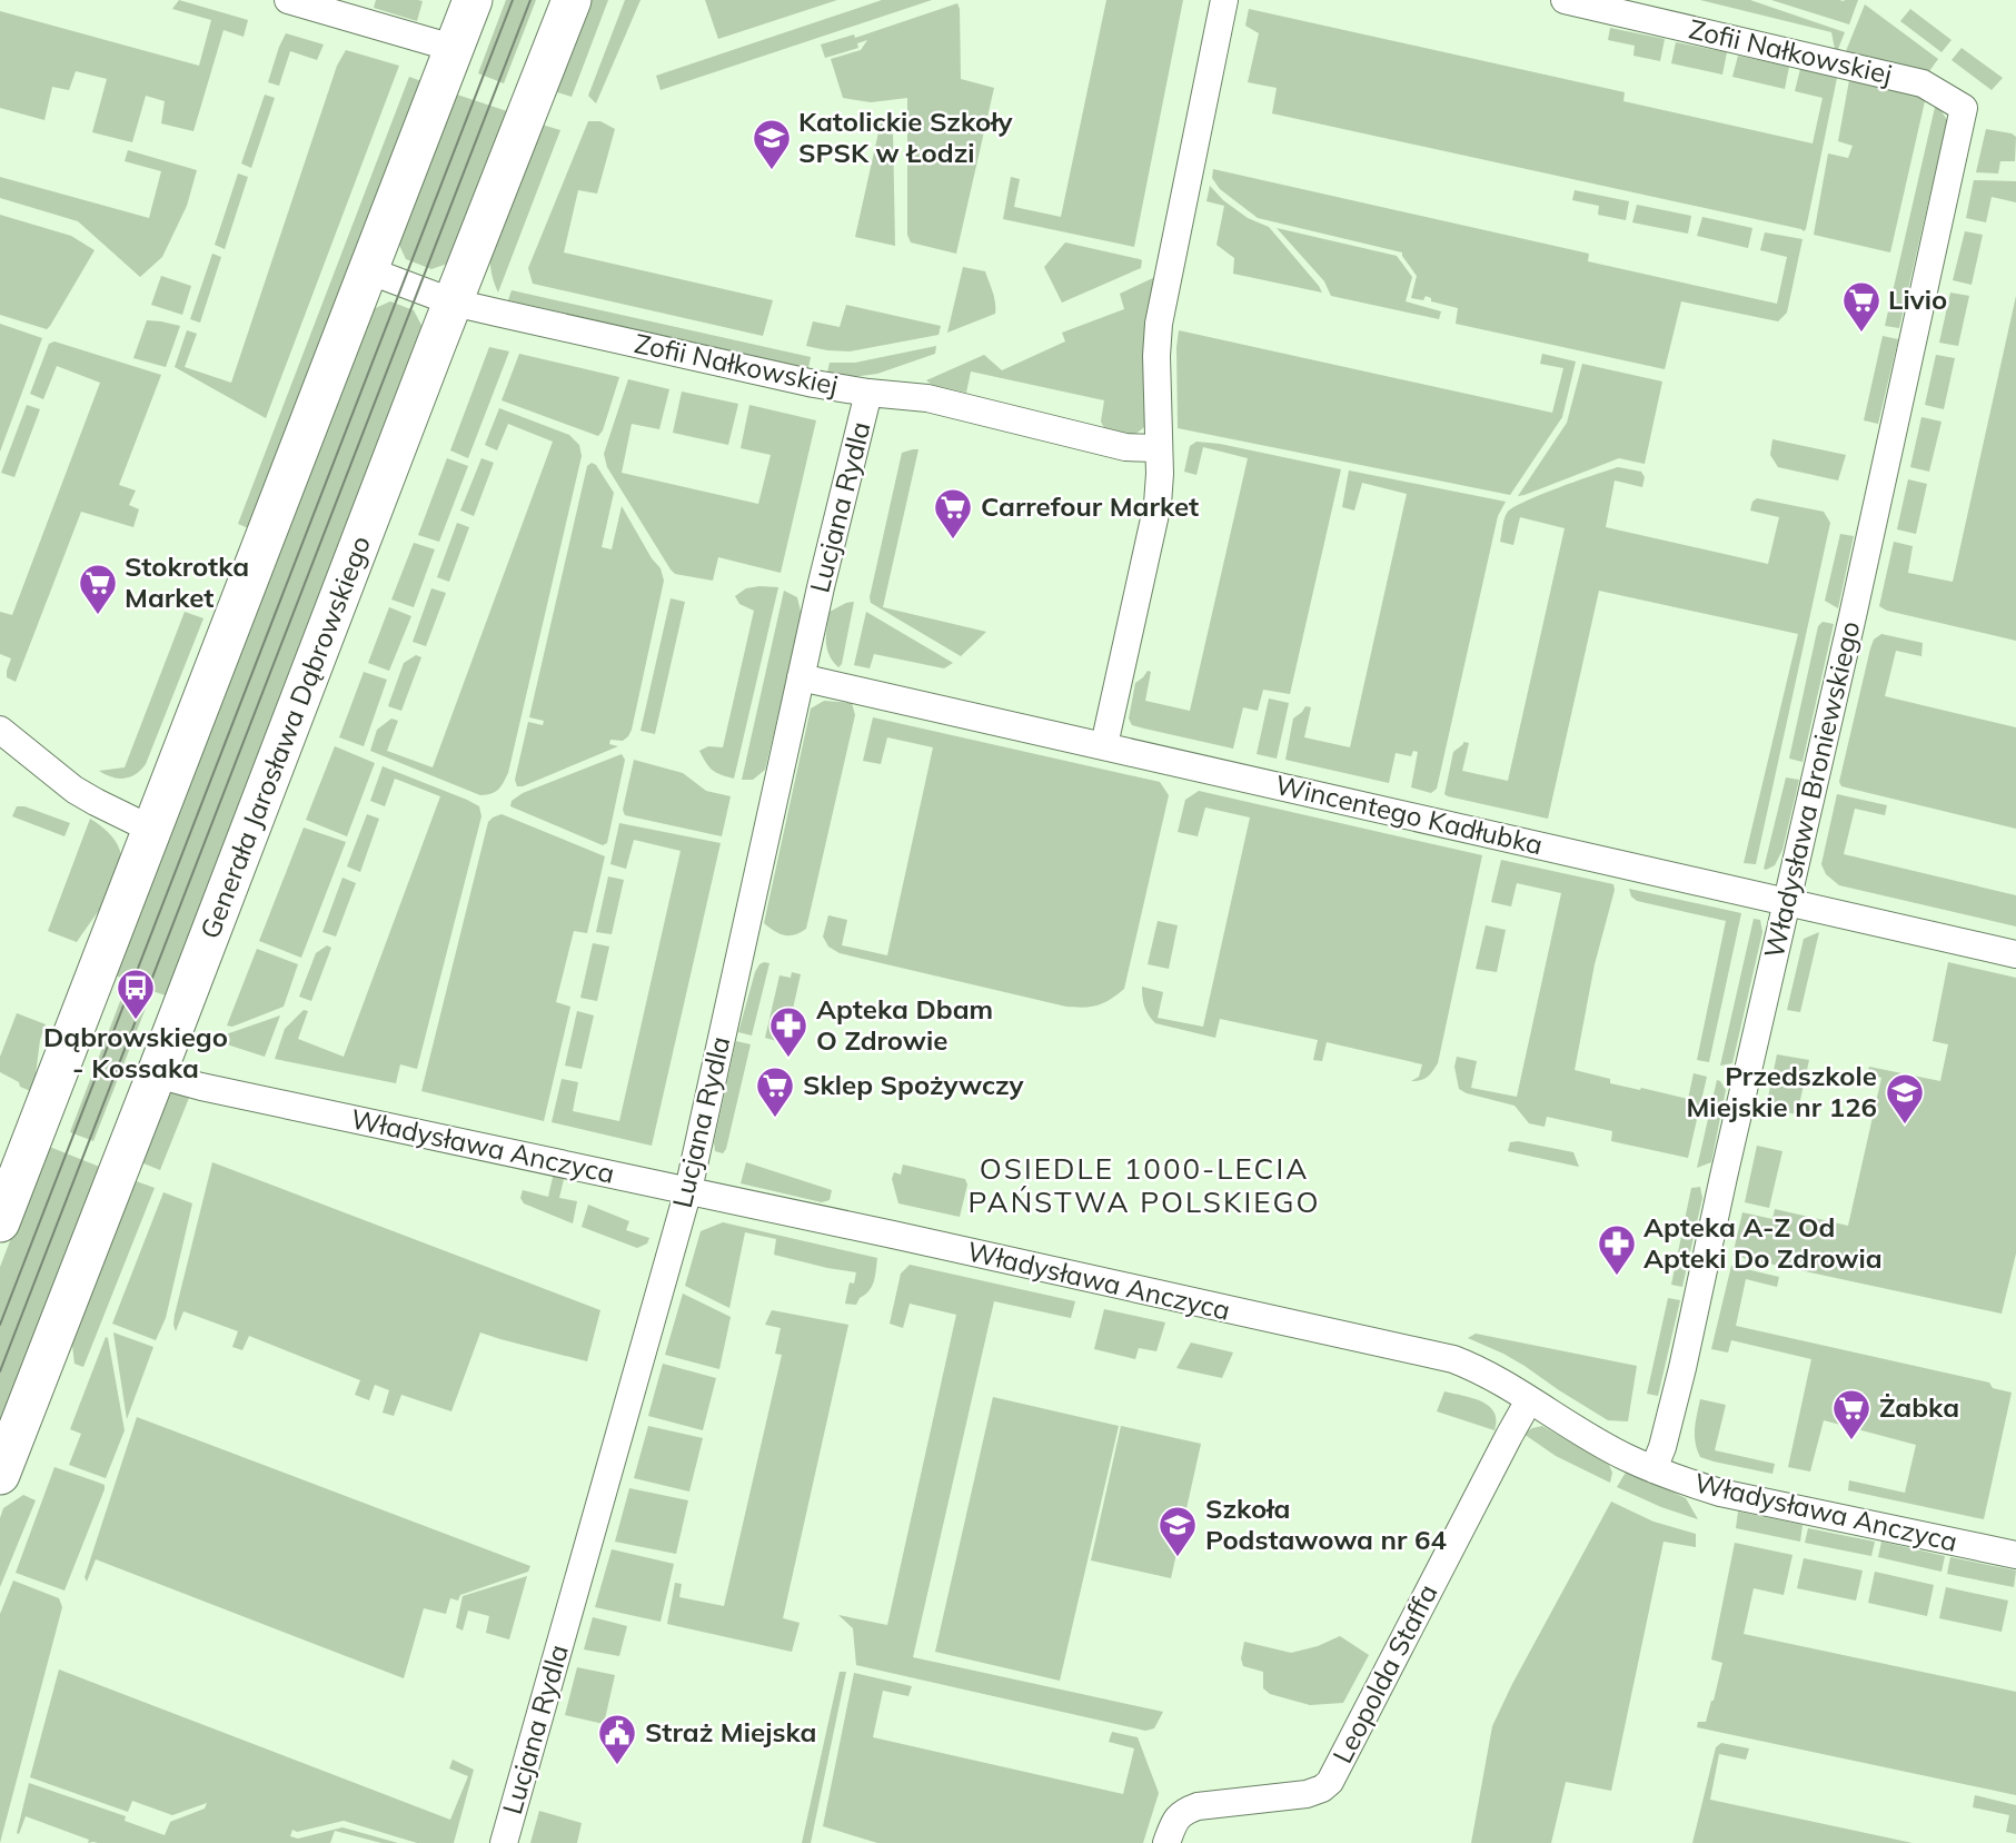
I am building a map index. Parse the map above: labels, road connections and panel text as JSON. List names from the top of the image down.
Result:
{
  "streets": {
    "main road": ["Generała Jarosława Dąbrowskiego"],
    "street": [
      "Zofii Nałkowskiej",
      "Lucjana Rydla",
      "Władysława Broniewskiego",
      "Wincentego Kadłubka",
      "Władysława Anczyca",
      "Leopolda Staffa"
    ]
  },
  "crossings": [
    ["Zofii Nałkowskiej", "Lucjana Rydla"],
    ["Zofii Nałkowskiej", "Generała Jarosława Dąbrowskiego"],
    ["Zofii Nałkowskiej", "Władysława Broniewskiego"],
    ["Lucjana Rydla", "Wincentego Kadłubka"],
    ["Lucjana Rydla", "Władysława Anczyca"],
    ["Generała Jarosława Dąbrowskiego", "Władysława Anczyca"],
    ["Władysława Broniewskiego", "Wincentego Kadłubka"],
    ["Władysława Broniewskiego", "Władysława Anczyca"],
    ["Władysława Anczyca", "Leopolda Staffa"]
  ],
  "districts": ["OSIEDLE 1000-LECIA PAŃSTWA POLSKIEGO"],
  "places": {
    "school or university": ["Katolickie Szkoły SPSK w Łodzi", "Przedszkole Miejskie nr 126", "Szkoła Podstawowa nr 64"],
    "supermarket": [
      "Livio",
      "Carrefour Market",
      "Stokrotka Market",
      "Sklep Spożywczy",
      "Żabka"
    ],
    "bus stop": ["Dąbrowskiego - Kossaka"],
    "pharmacy": ["Apteka Dbam O Zdrowie", "Apteka A-Z Od Apteki Do Zdrowia"],
    "public building": ["Straż Miejska"]
  }
}
